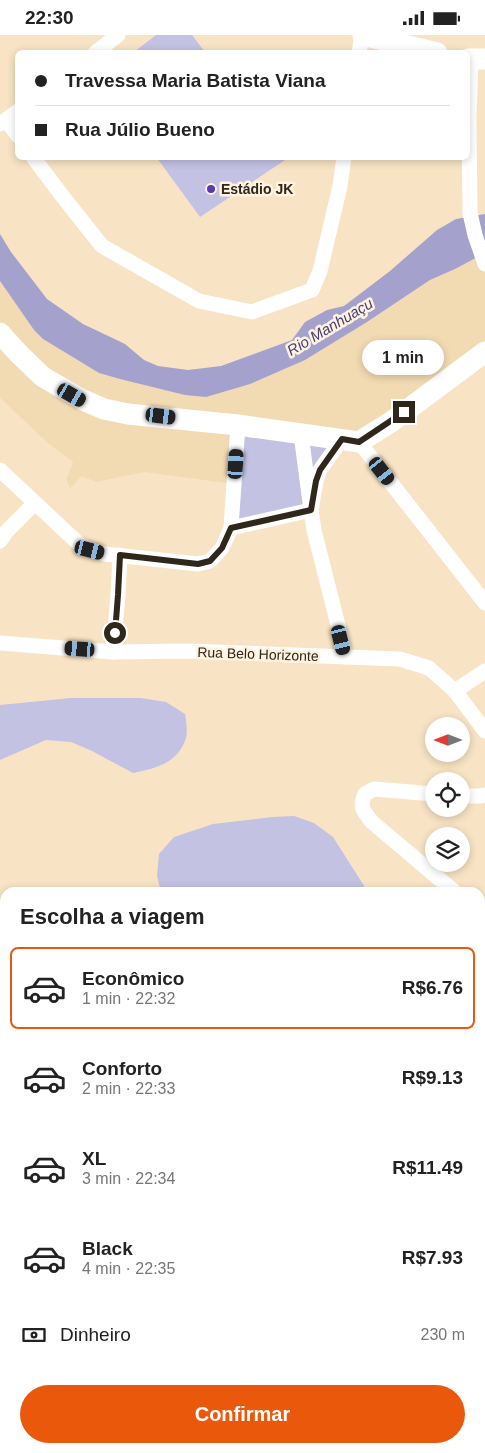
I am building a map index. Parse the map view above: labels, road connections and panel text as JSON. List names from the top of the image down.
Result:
{
  "streets": {
    "street": ["Rua Belo Horizonte"]
  },
  "water": ["Rio Manhuaçu"],
  "places": ["Estádio JK"],
  "north": "left",
  "page": {
    "status": "22:30",
    "banner": ["Travessa Maria Batista Viana", "Rua Júlio Bueno"],
    "bubble": "1 min",
    "heading": "Escolha a viagem",
    "list": [
      {
        "name": "Econômico",
        "note": "1 min · 22:32",
        "value": "R$6.76"
      },
      {
        "name": "Conforto",
        "note": "2 min · 22:33",
        "value": "R$9.13"
      },
      {
        "name": "XL",
        "note": "3 min · 22:34",
        "value": "R$11.49"
      },
      {
        "name": "Black",
        "note": "4 min · 22:35",
        "value": "R$7.93"
      }
    ],
    "pay": ["Dinheiro", "230 m"],
    "buttons": "Confirmar"
  }
}
